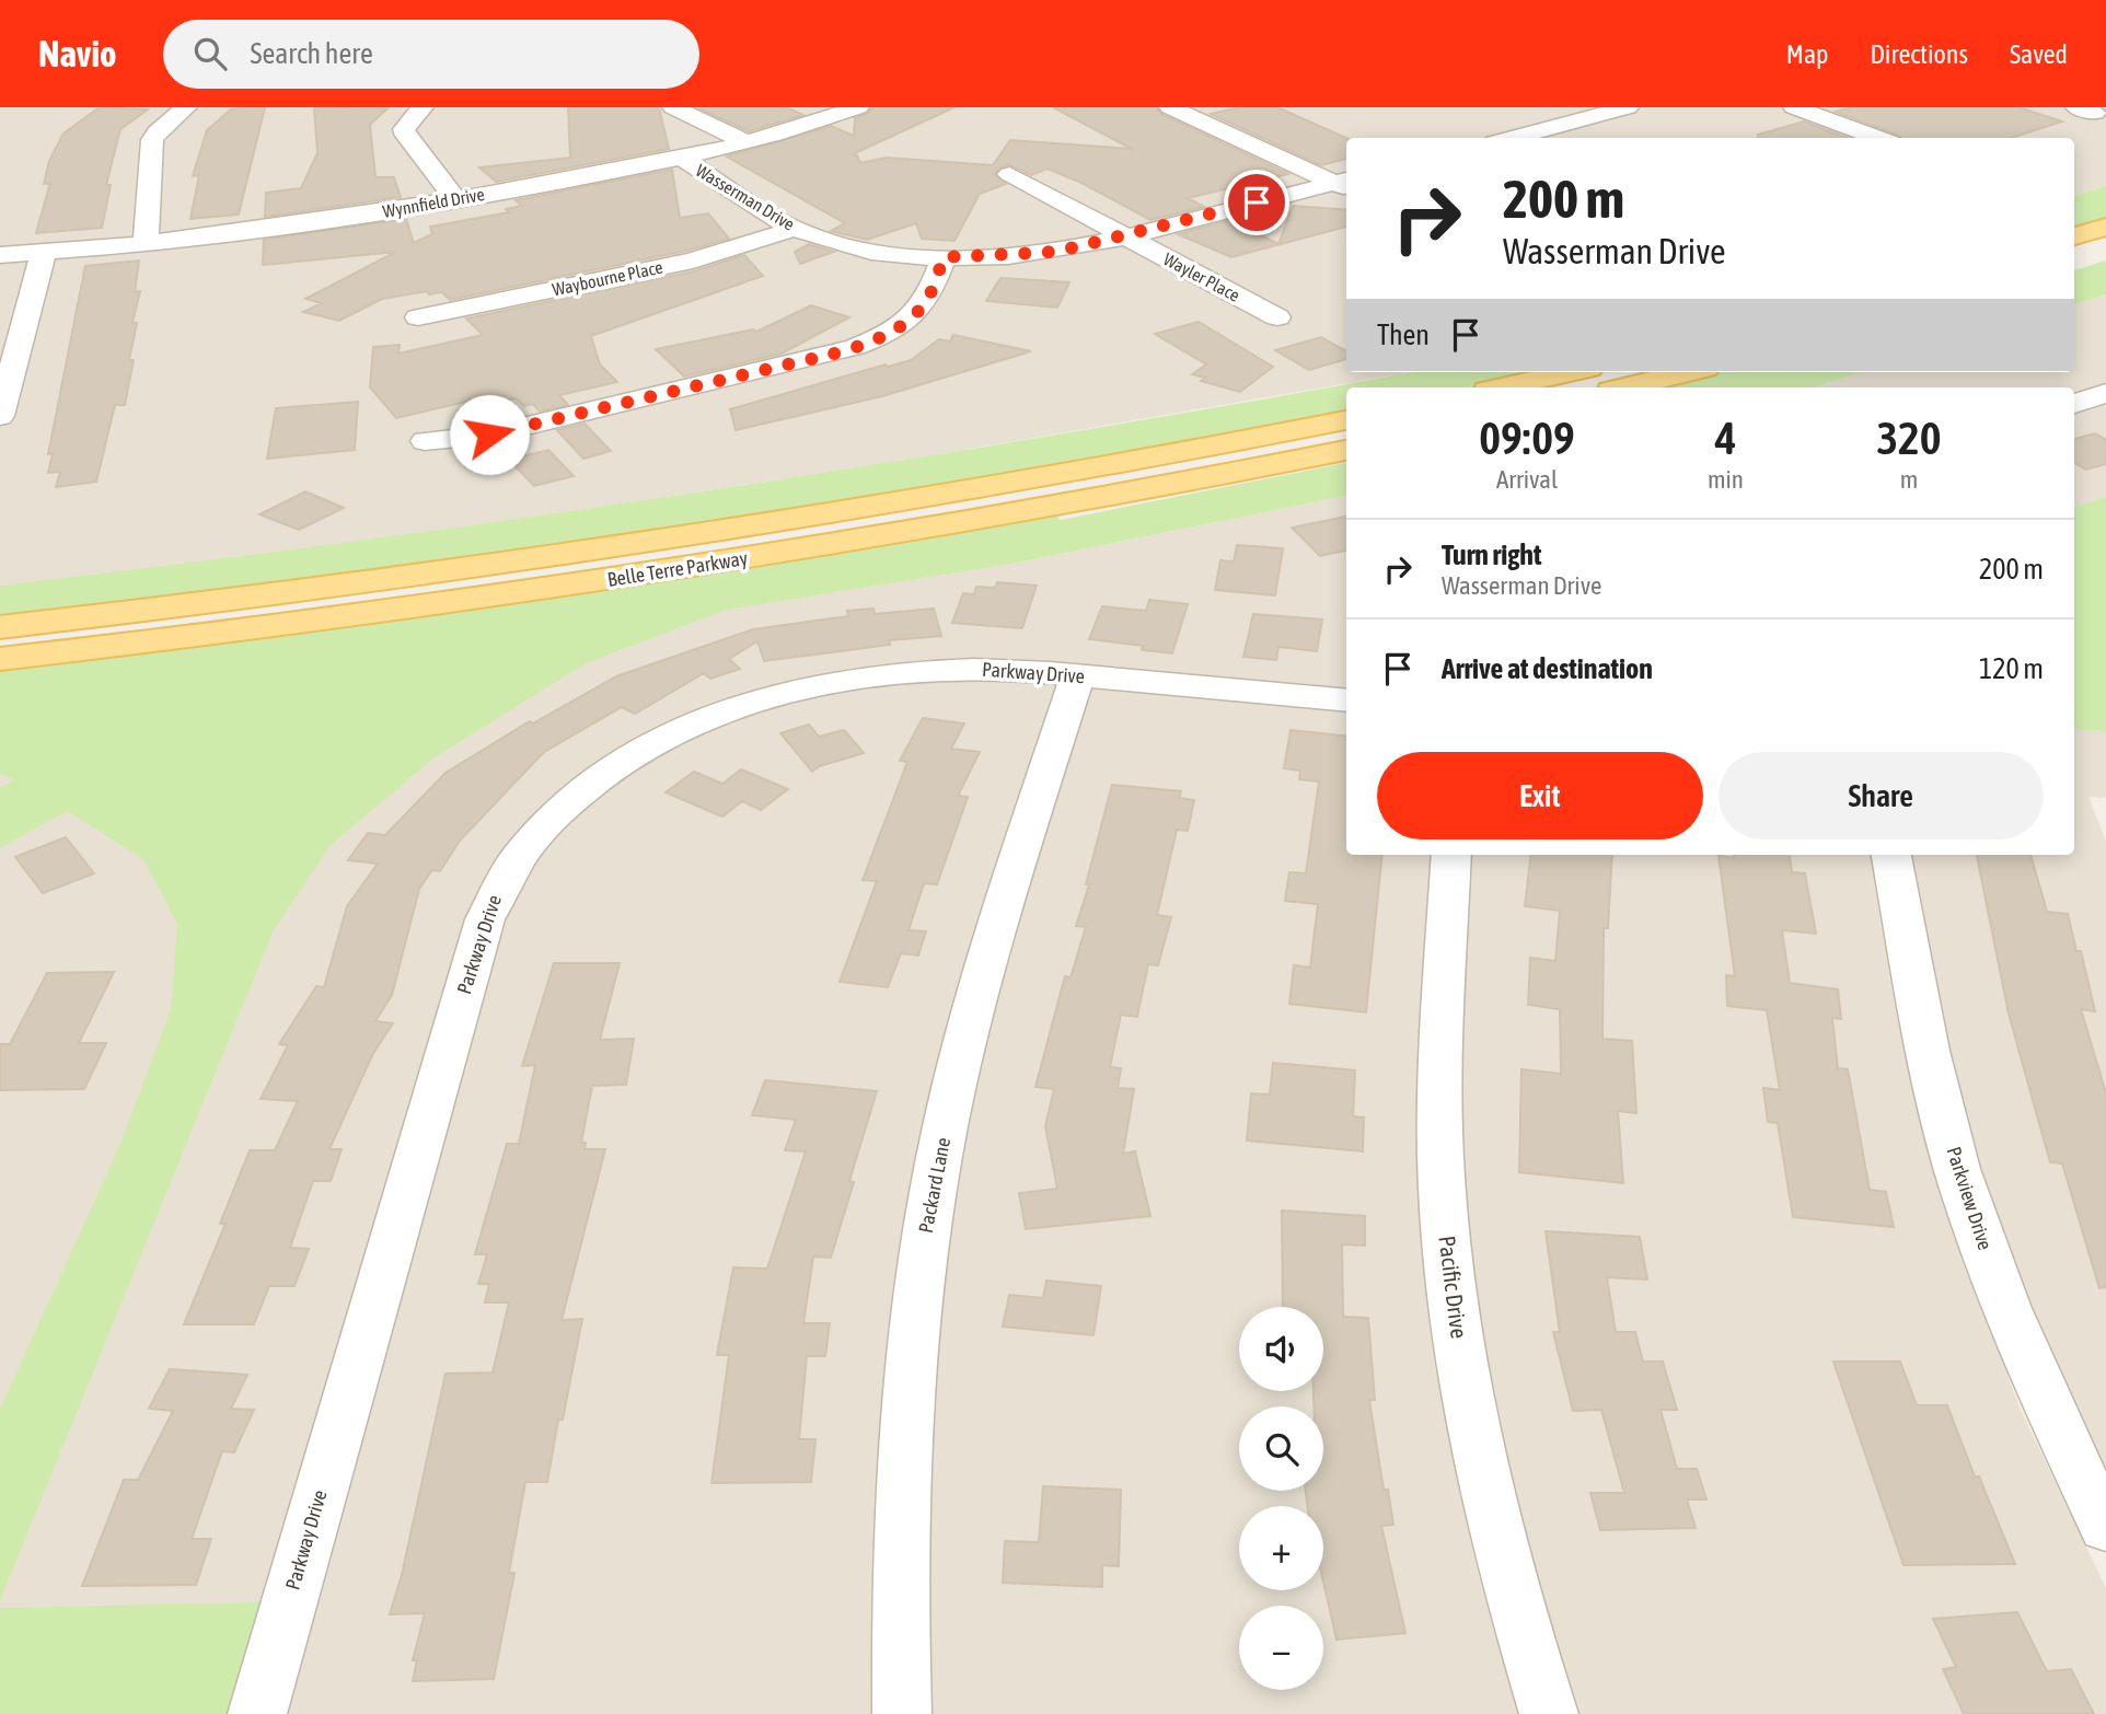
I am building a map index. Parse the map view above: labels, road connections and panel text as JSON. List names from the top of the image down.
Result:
{
  "streets": {
    "main road": ["Belle Terre Parkway"],
    "street": [
      "Wasserman Drive",
      "Wynnfield Drive",
      "Wayler Place",
      "Waybourne Place",
      "Parkway Drive",
      "Packard Lane",
      "Parkview Drive",
      "Pacific Drive"
    ]
  },
  "crossings": [
    ["Wasserman Drive", "Wynnfield Drive"],
    ["Wasserman Drive", "Wayler Place"],
    ["Wasserman Drive", "Waybourne Place"],
    ["Parkway Drive", "Packard Lane"]
  ],
  "page": {
    "header": "Navio",
    "search": "Search here",
    "nav": ["Map", "Directions", "Saved"],
    "turn": ["200 m", "Wasserman Drive"],
    "then": "Then",
    "eta": [
      "09:09",
      "Arrival",
      "4",
      "min",
      "320",
      "m"
    ],
    "list": [
      {
        "name": "Turn right",
        "note": "Wasserman Drive",
        "value": "200 m"
      },
      {
        "name": "Arrive at destination",
        "value": "120 m"
      }
    ],
    "buttons": ["Exit", "Share"],
    "map_buttons": ["+", "−"]
  }
}
